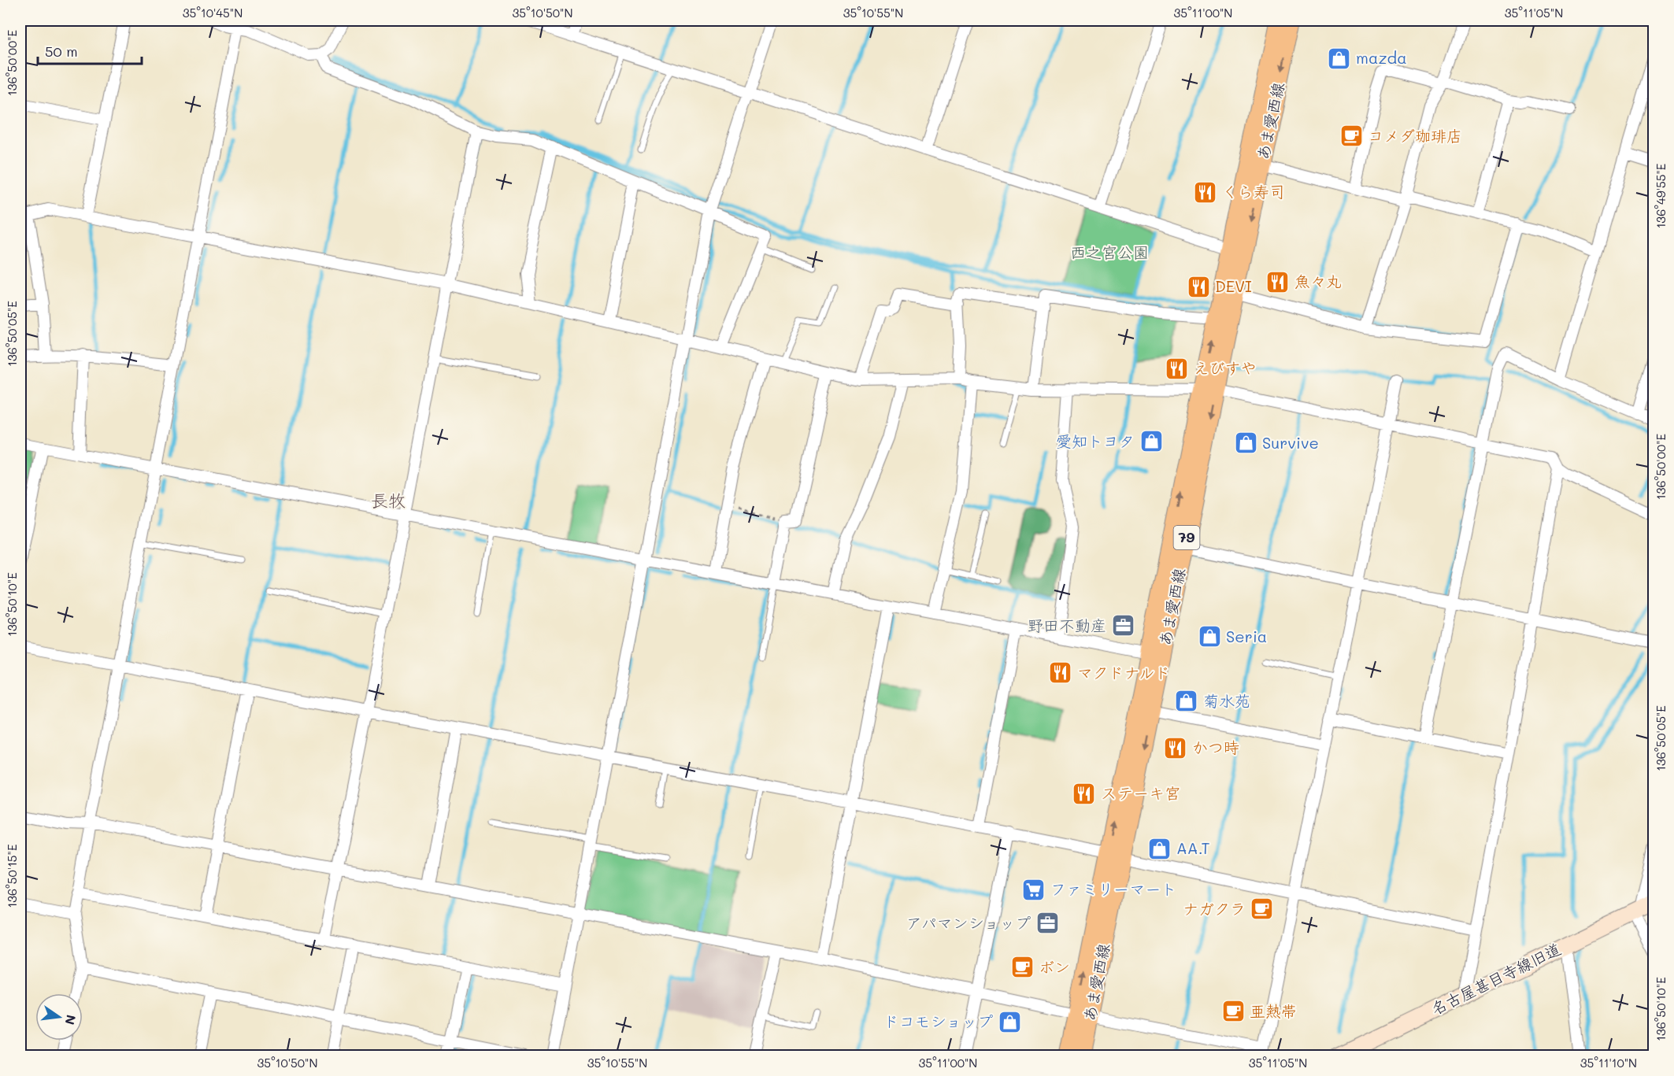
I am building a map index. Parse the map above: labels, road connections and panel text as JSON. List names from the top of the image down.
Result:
{
  "streets": {
    "main road": ["あま愛西線", "79"],
    "street": ["名古屋甚目寺線旧道"]
  },
  "districts": ["長牧"],
  "parks": ["西之宮公園"],
  "places": {
    "shop": [
      "mazda",
      "愛知トヨタ",
      "Survive",
      "Seria",
      "菊水苑",
      "AA.T",
      "ドコモショップ"
    ],
    "cafe": [
      "コメダ珈琲店",
      "ナガクラ",
      "ボン",
      "亜熱帯"
    ],
    "restaurant": [
      "くら寿司",
      "魚々丸",
      "DEVI",
      "えびすや",
      "マクドナルド",
      "かつ時",
      "ステーキ宮"
    ],
    "office": ["野田不動産", "アパマンショップ"],
    "supermarket": ["ファミリーマート"]
  },
  "scale_bar": "50 m",
  "north": "right",
  "coordinates": [
    "35°10'45\"N",
    "35°10'50\"N",
    "35°10'55\"N",
    "35°11'00\"N",
    "35°11'05\"N",
    "136°50'00\"E",
    "136°49'55\"E",
    "136°50'05\"E",
    "136°50'10\"E",
    "136°50'15\"E",
    "35°11'10\"N"
  ]
}
